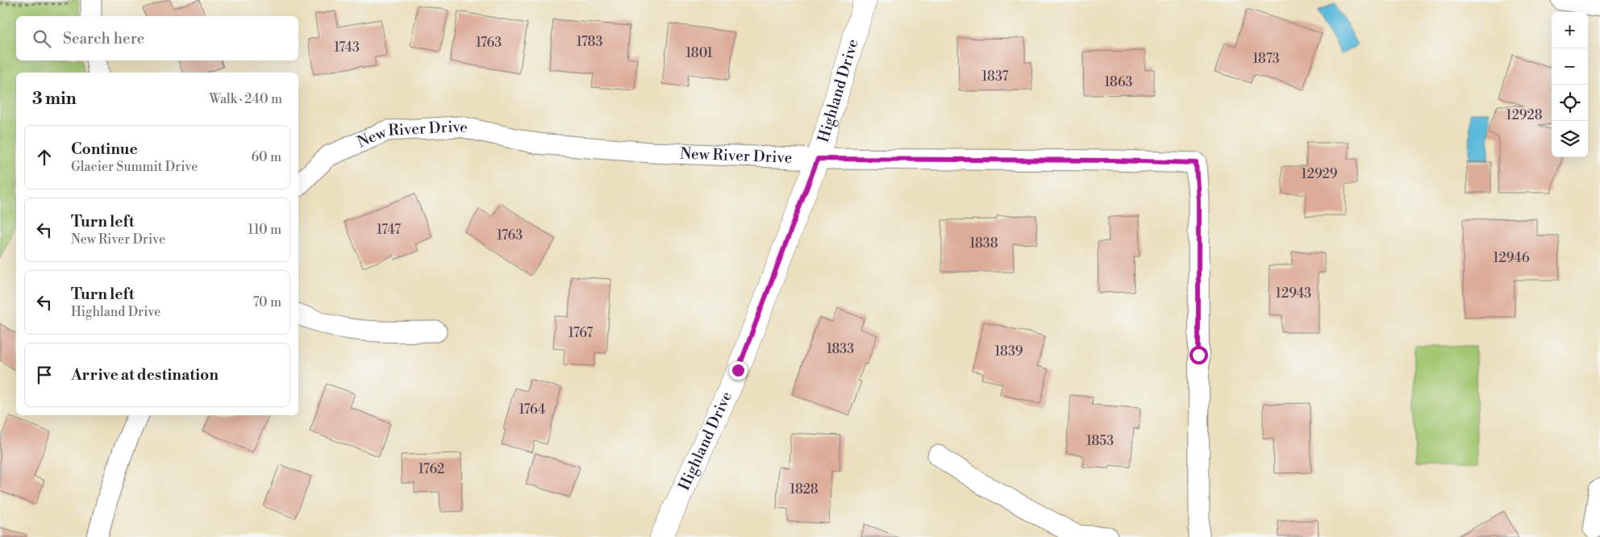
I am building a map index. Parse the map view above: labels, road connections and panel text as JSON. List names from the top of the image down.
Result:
{
  "streets": {
    "street": ["Highland Drive", "New River Drive"]
  },
  "crossings": [
    ["Highland Drive", "New River Drive"]
  ],
  "house_numbers": [
    "1783",
    "1763",
    "1743",
    "1801",
    "1873",
    "1837",
    "1863",
    "12928",
    "12929",
    "1747",
    "1763",
    "1838",
    "12946",
    "12943",
    "1767",
    "1833",
    "1839",
    "1764",
    "1853",
    "1762",
    "1828"
  ],
  "page": {
    "map_buttons": ["+", "−"],
    "search": "Search here",
    "heading": ["3 min", "Walk · 240 m"],
    "list": [
      ["Continue", "Glacier Summit Drive", "60 m"],
      ["Turn left", "New River Drive", "110 m"],
      ["Turn left", "Highland Drive", "70 m"],
      "Arrive at destination"
    ]
  }
}
